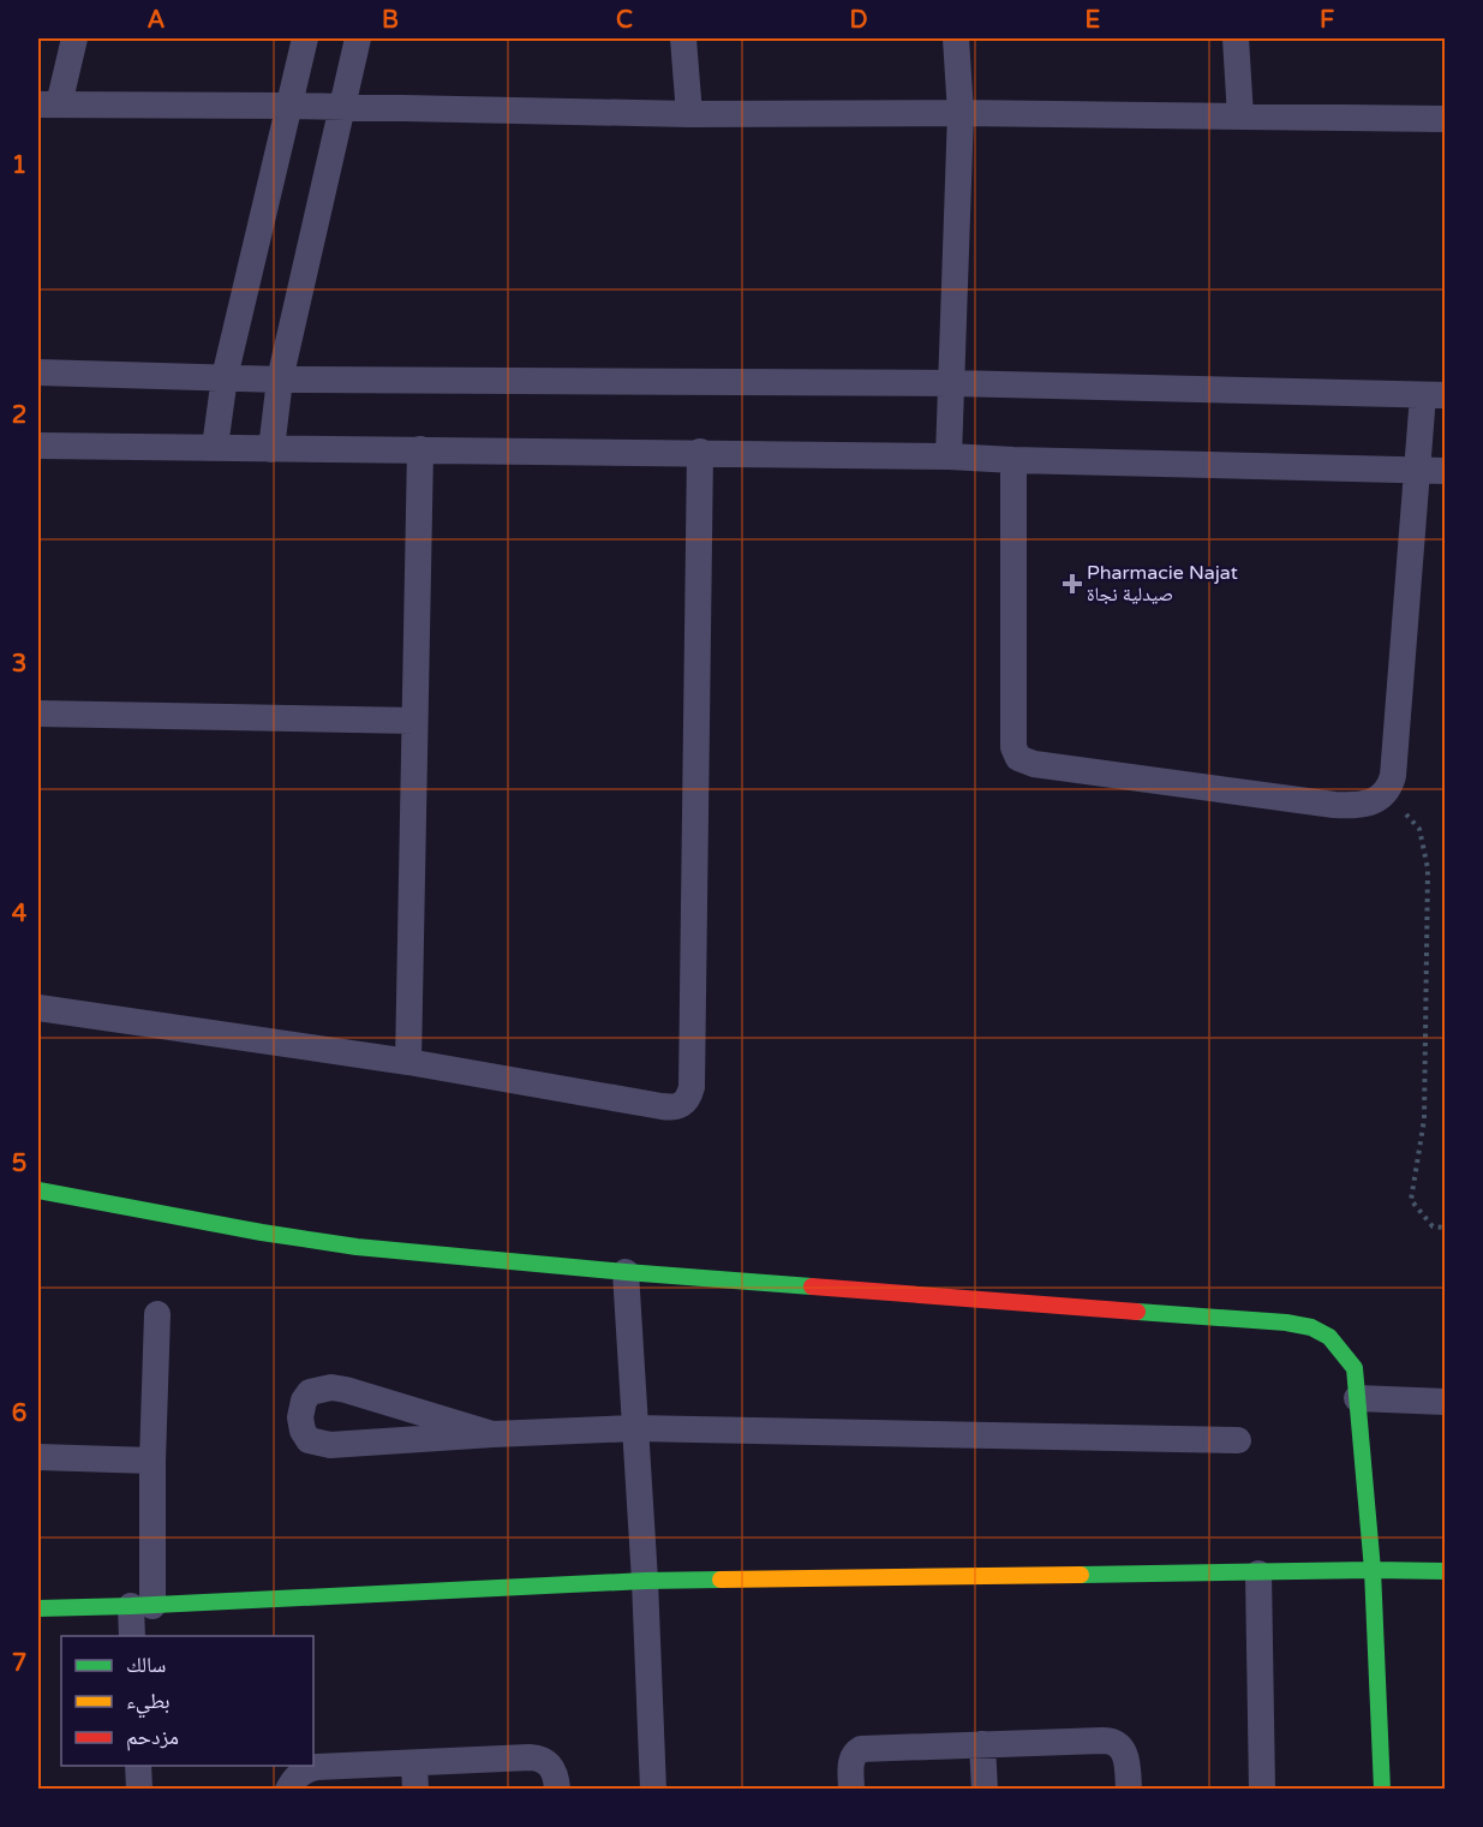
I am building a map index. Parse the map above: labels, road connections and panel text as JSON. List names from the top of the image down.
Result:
{
  "places": {
    "health": ["Pharmacie Najat صيدلية نجاة"]
  },
  "legend": ["سالك", "بطيء", "مزدحم"],
  "grid": {
    "columns": [
      "A",
      "B",
      "C",
      "D",
      "E",
      "F"
    ],
    "rows": [
      "1",
      "2",
      "3",
      "4",
      "5",
      "6",
      "7"
    ]
  }
}
